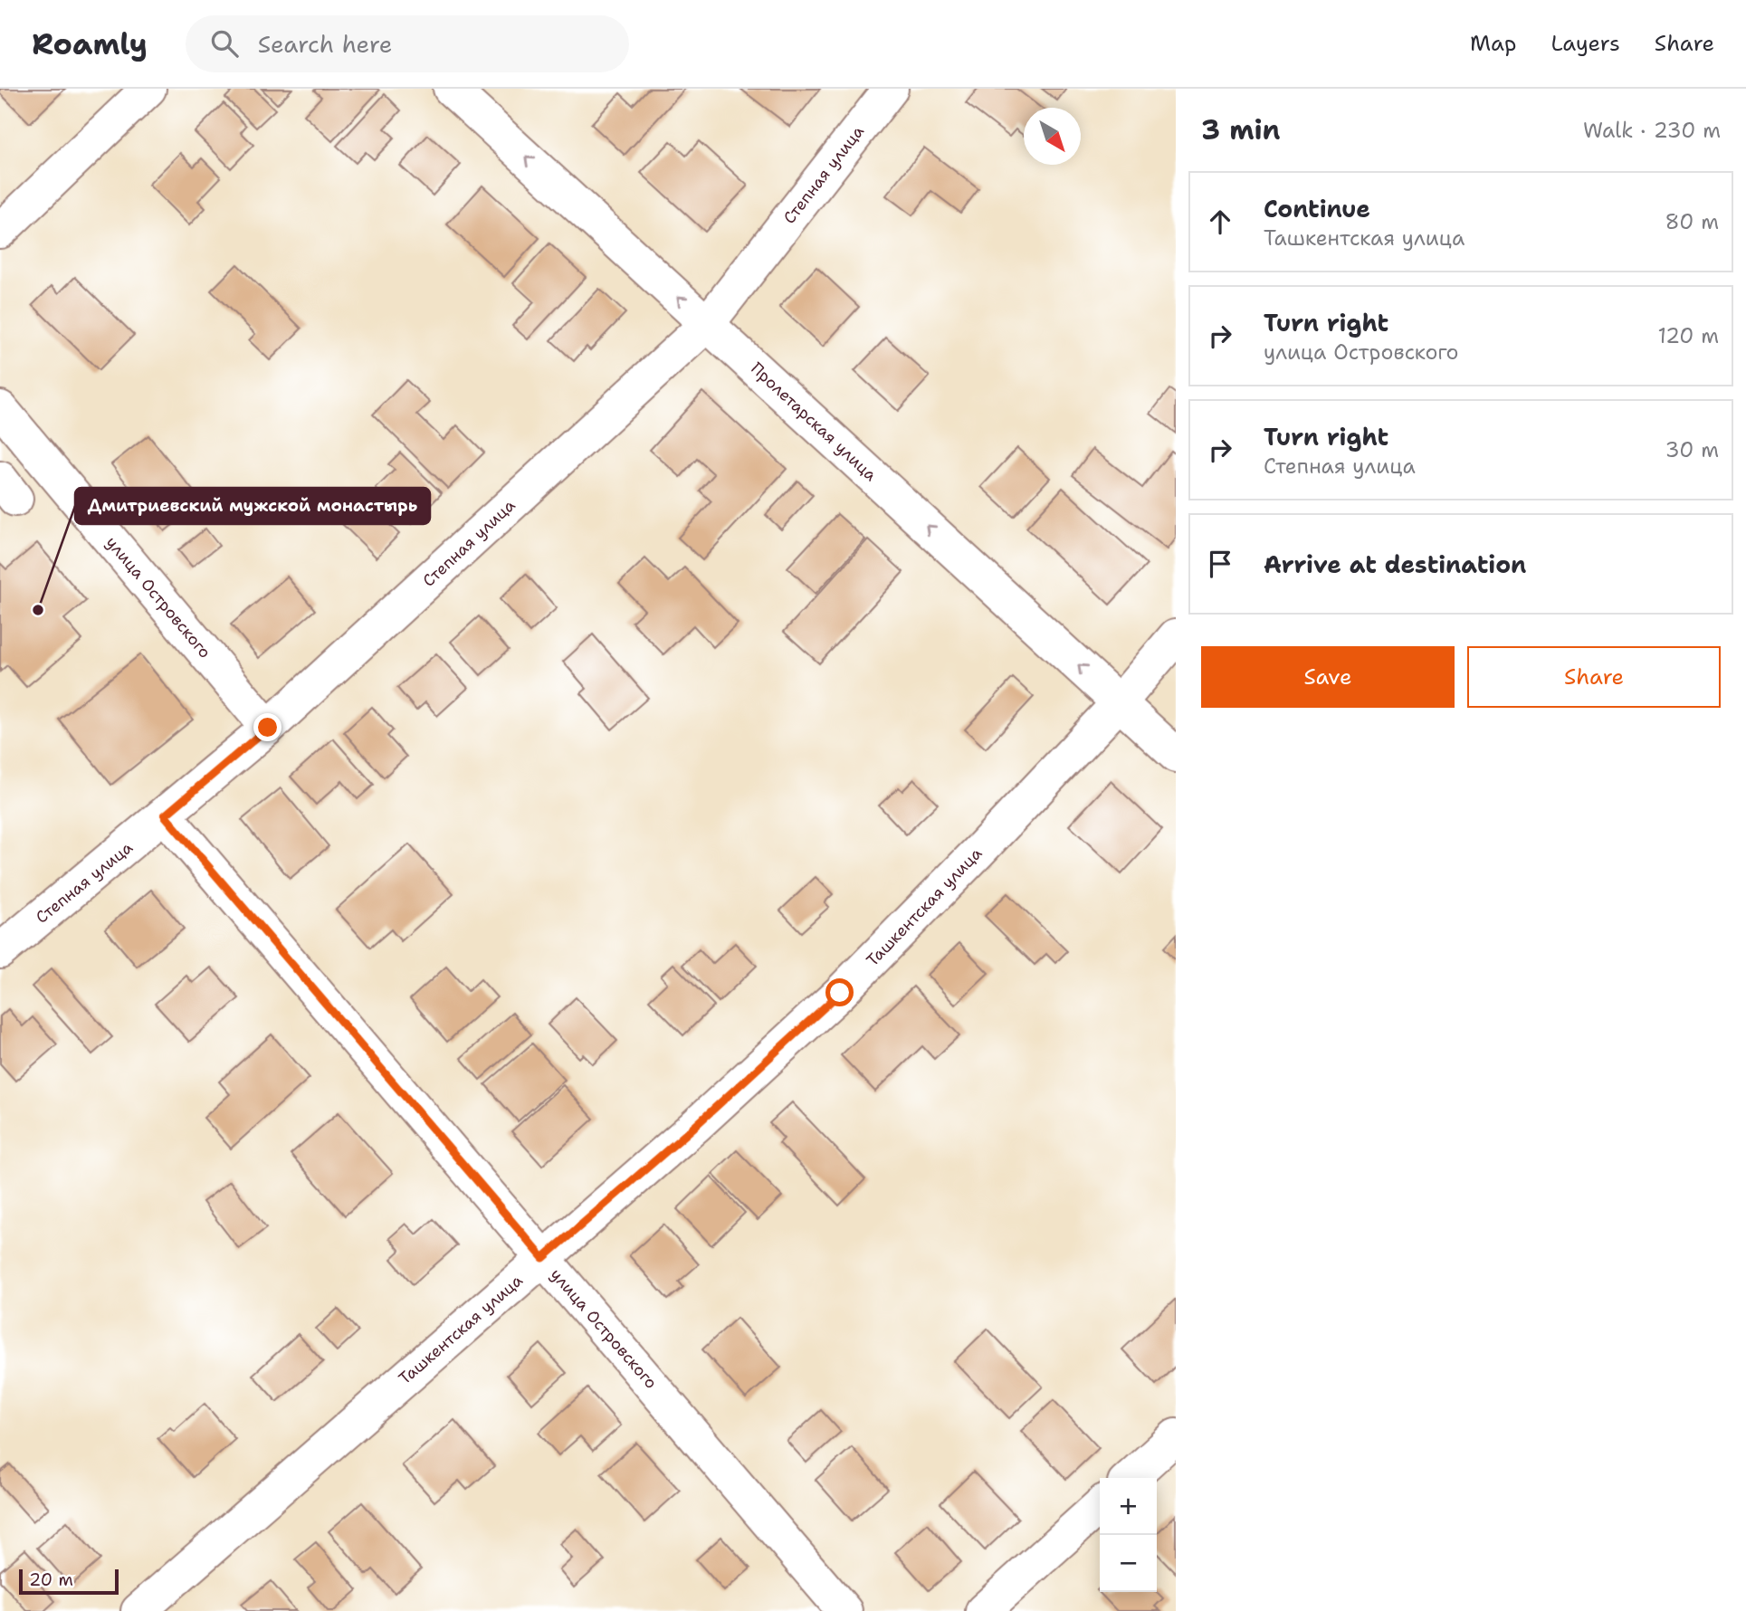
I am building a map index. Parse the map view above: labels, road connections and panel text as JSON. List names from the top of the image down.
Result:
{
  "streets": {
    "street": [
      "Степная улица",
      "Пролетарская улица",
      "улица Островского",
      "Ташкентская улица"
    ]
  },
  "crossings": [
    ["Степная улица", "Пролетарская улица"],
    ["Степная улица", "улица Островского"],
    ["Пролетарская улица", "Ташкентская улица"],
    ["улица Островского", "Ташкентская улица"]
  ],
  "one_way": ["Пролетарская улица"],
  "places": ["Дмитриевский мужской монастырь"],
  "scale_bar": "20 m",
  "north": "bottom right",
  "page": {
    "header": "Roamly",
    "search": "Search here",
    "nav": ["Map", "Layers", "Share"],
    "heading": ["3 min", "Walk · 230 m"],
    "list": [
      ["Continue", "Ташкентская улица", "80 m"],
      ["Turn right", "улица Островского", "120 m"],
      ["Turn right", "Степная улица", "30 m"],
      "Arrive at destination"
    ],
    "buttons": ["Save", "Share"],
    "map_buttons": ["+", "−"],
    "scale": "20 m"
  }
}
